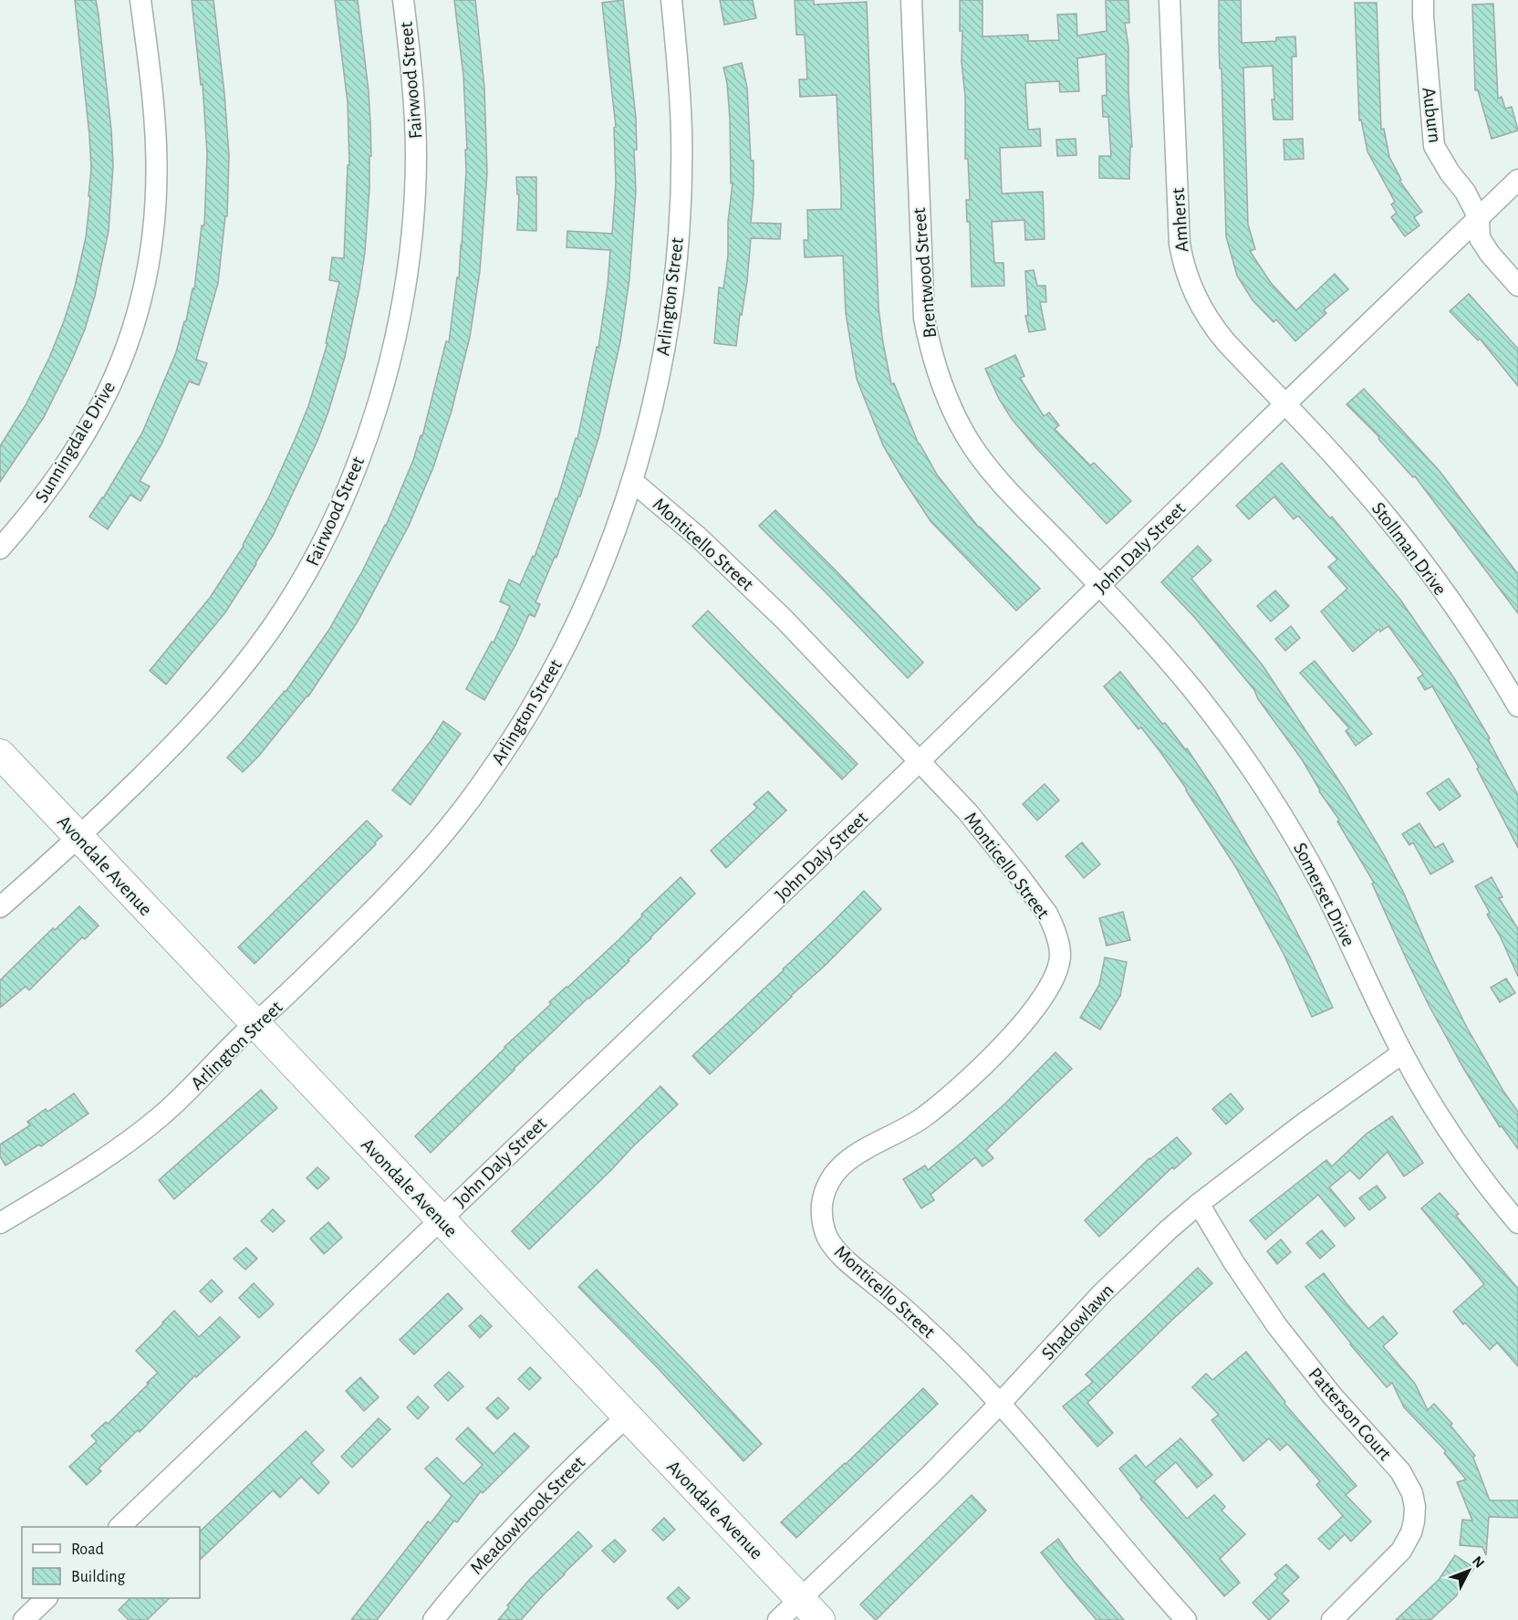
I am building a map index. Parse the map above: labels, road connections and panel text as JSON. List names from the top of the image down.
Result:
{
  "streets": {
    "street": [
      "Fairwood Street",
      "Auburn",
      "Amherst",
      "Brentwood Street",
      "Arlington Street",
      "Sunningdale Drive",
      "Monticello Street",
      "John Daly Street",
      "Stollman Drive",
      "Avondale Avenue",
      "Somerset Drive",
      "Shadowlawn",
      "Patterson Court",
      "Meadowbrook Street"
    ]
  },
  "crossings": [
    ["Fairwood Street", "Avondale Avenue"],
    ["Auburn", "John Daly Street"],
    ["Amherst", "John Daly Street"],
    ["Amherst", "Stollman Drive"],
    ["Brentwood Street", "John Daly Street"],
    ["Brentwood Street", "Somerset Drive"],
    ["Arlington Street", "Monticello Street"],
    ["Arlington Street", "Avondale Avenue"],
    ["Monticello Street", "John Daly Street"],
    ["Monticello Street", "Shadowlawn"],
    ["John Daly Street", "Stollman Drive"],
    ["John Daly Street", "Avondale Avenue"],
    ["John Daly Street", "Somerset Drive"],
    ["Avondale Avenue", "Shadowlawn"],
    ["Avondale Avenue", "Meadowbrook Street"],
    ["Somerset Drive", "Shadowlawn"],
    ["Shadowlawn", "Patterson Court"]
  ],
  "legend": ["Road", "Building"],
  "north": "top right"
}
